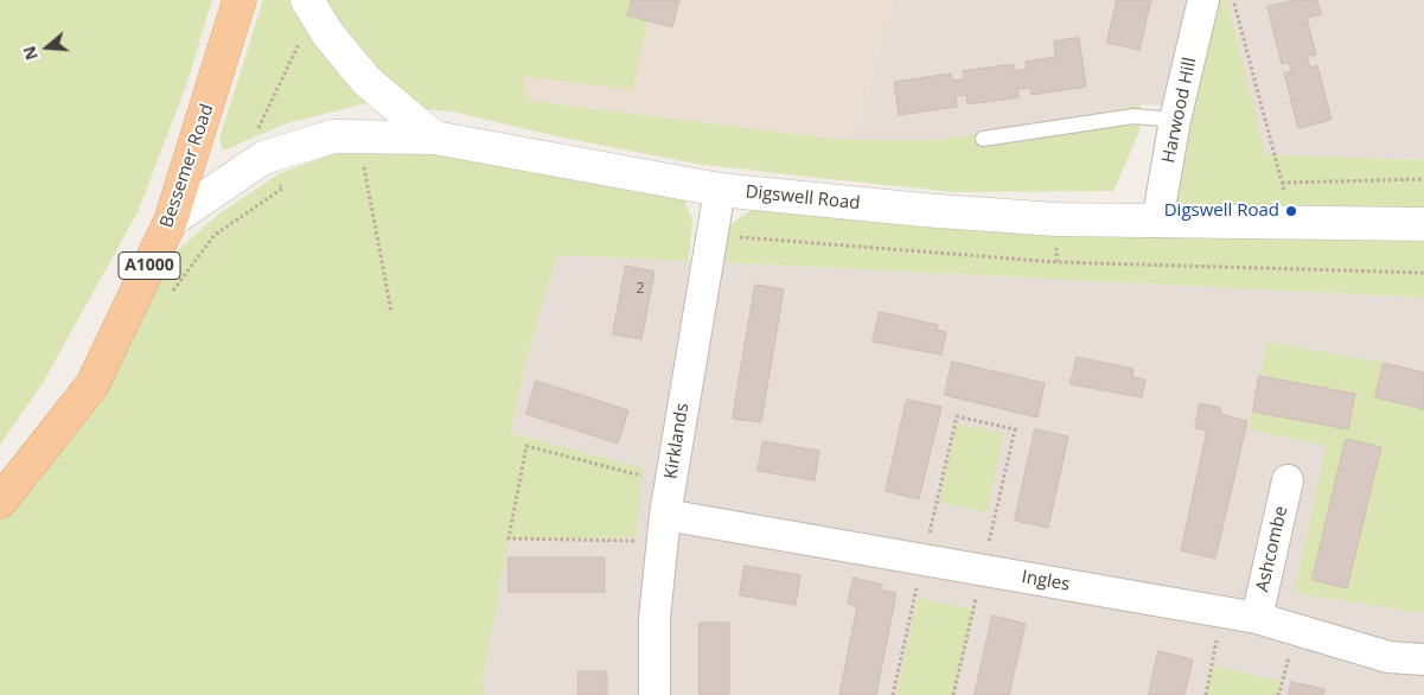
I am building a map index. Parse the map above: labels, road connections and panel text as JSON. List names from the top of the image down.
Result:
{
  "streets": {
    "main road": ["Bessemer Road", "A1000"],
    "street": [
      "Harwood Hill",
      "Digswell Road",
      "Kirklands",
      "Ashcombe",
      "Ingles"
    ]
  },
  "crossings": [
    ["Harwood Hill", "Digswell Road"],
    ["Bessemer Road", "Digswell Road"],
    ["Digswell Road", "Kirklands"],
    ["Kirklands", "Ingles"],
    ["Ashcombe", "Ingles"]
  ],
  "places": ["Digswell Road"],
  "house_numbers": ["2"],
  "north": "left"
}
